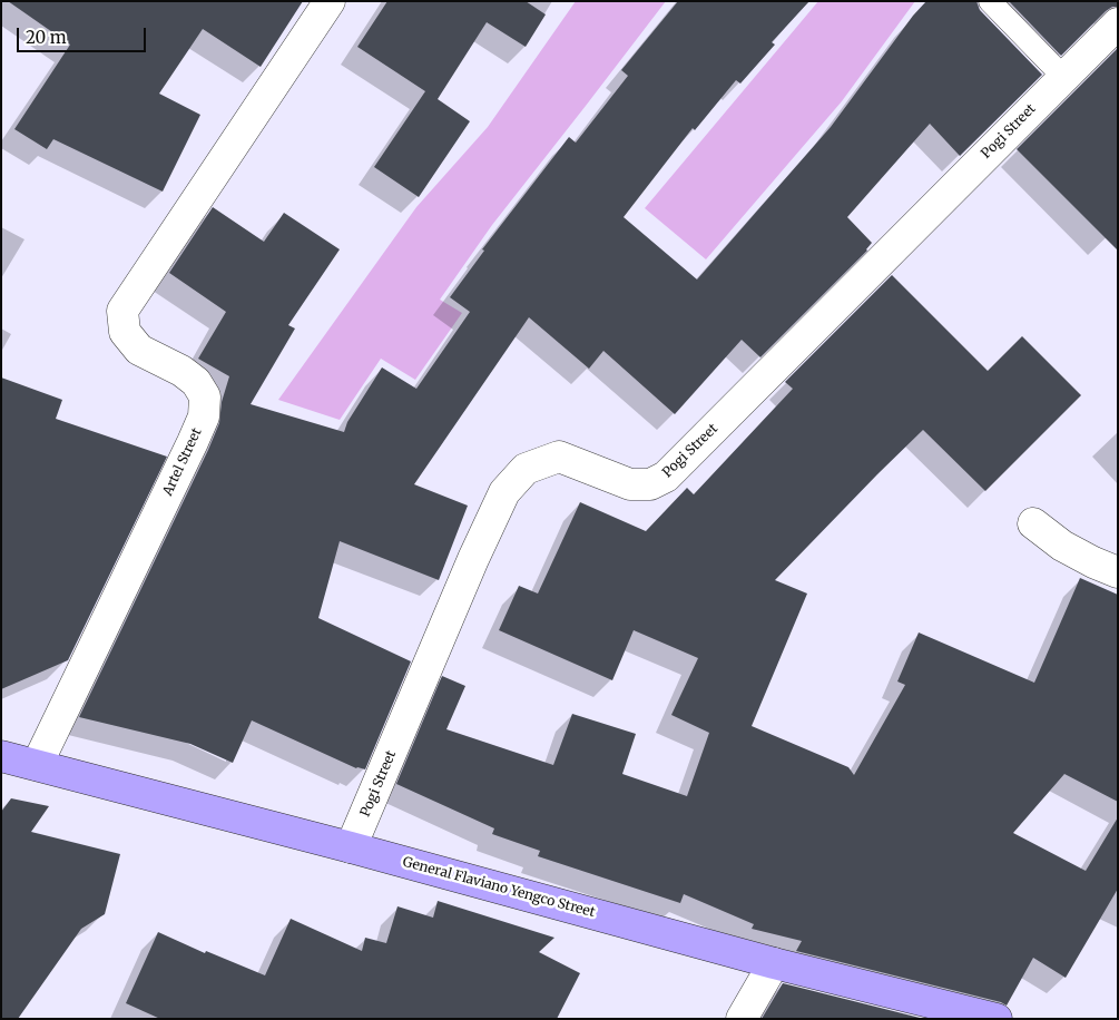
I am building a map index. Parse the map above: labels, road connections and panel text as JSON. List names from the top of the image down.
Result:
{
  "streets": {
    "main road": ["General Flaviano Yengco Street"],
    "street": ["Pogi Street", "Artel Street"]
  },
  "crossings": [
    ["Pogi Street", "General Flaviano Yengco Street"],
    ["Artel Street", "General Flaviano Yengco Street"]
  ],
  "scale_bar": "20 m"
}
